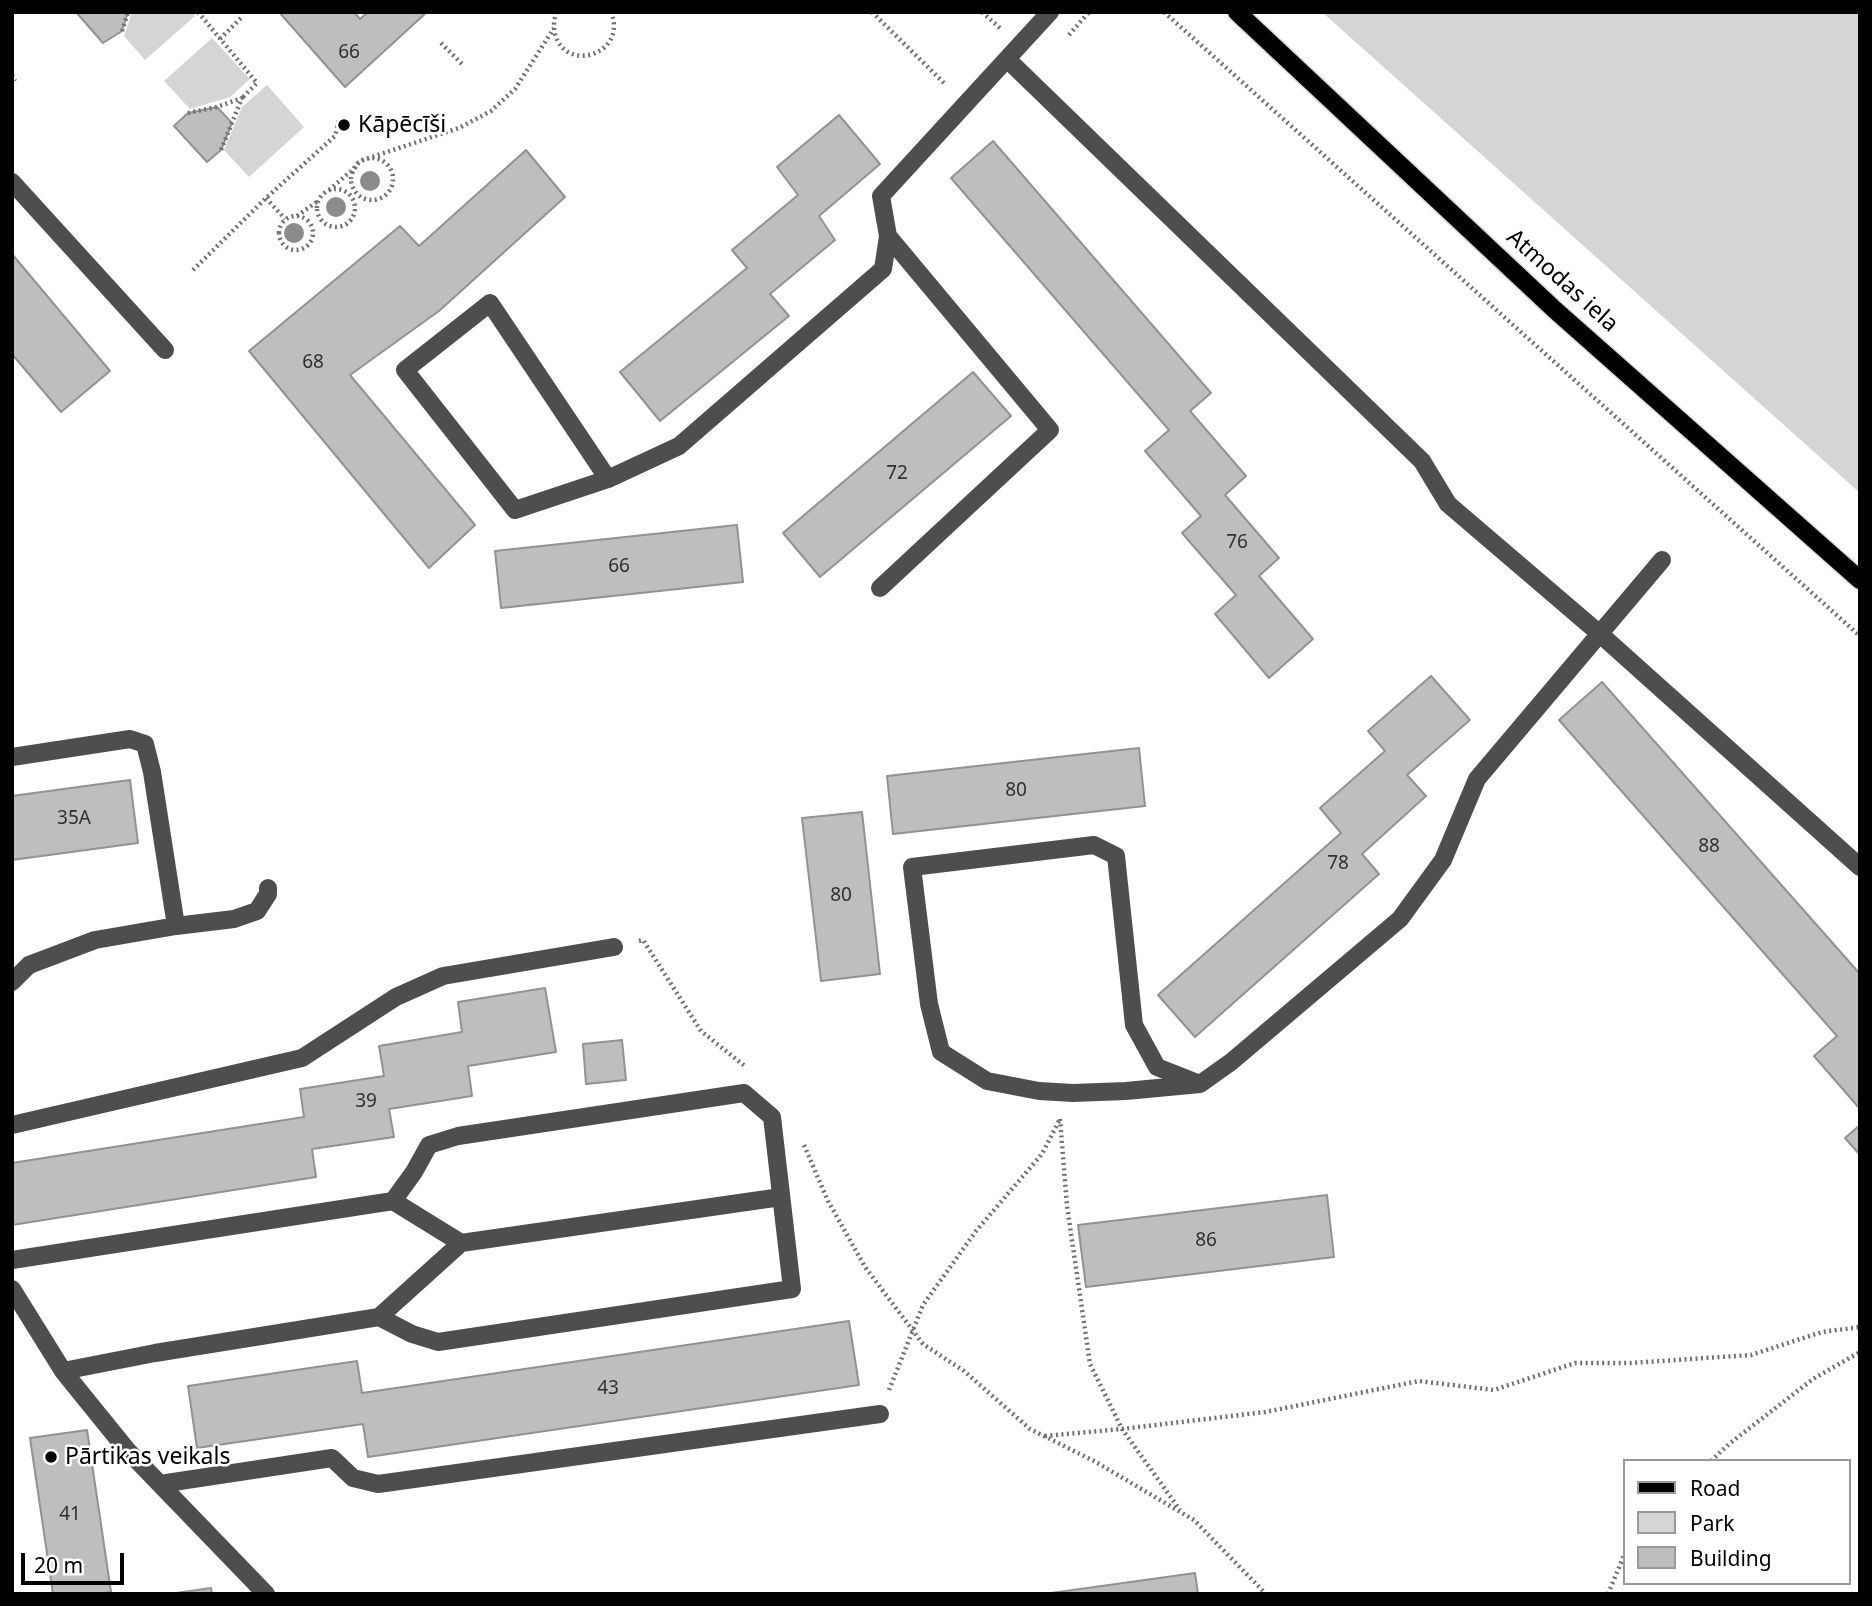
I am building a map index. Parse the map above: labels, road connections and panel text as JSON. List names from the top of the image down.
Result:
{
  "streets": {
    "main road": ["Atmodas iela"]
  },
  "places": ["Kāpēcīši", "Pārtikas veikals"],
  "house_numbers": [
    "66",
    "68",
    "72",
    "76",
    "66",
    "80",
    "35A",
    "88",
    "78",
    "80",
    "39",
    "86",
    "43",
    "41"
  ],
  "legend": ["Road", "Park", "Building"],
  "scale_bar": "20 m"
}
